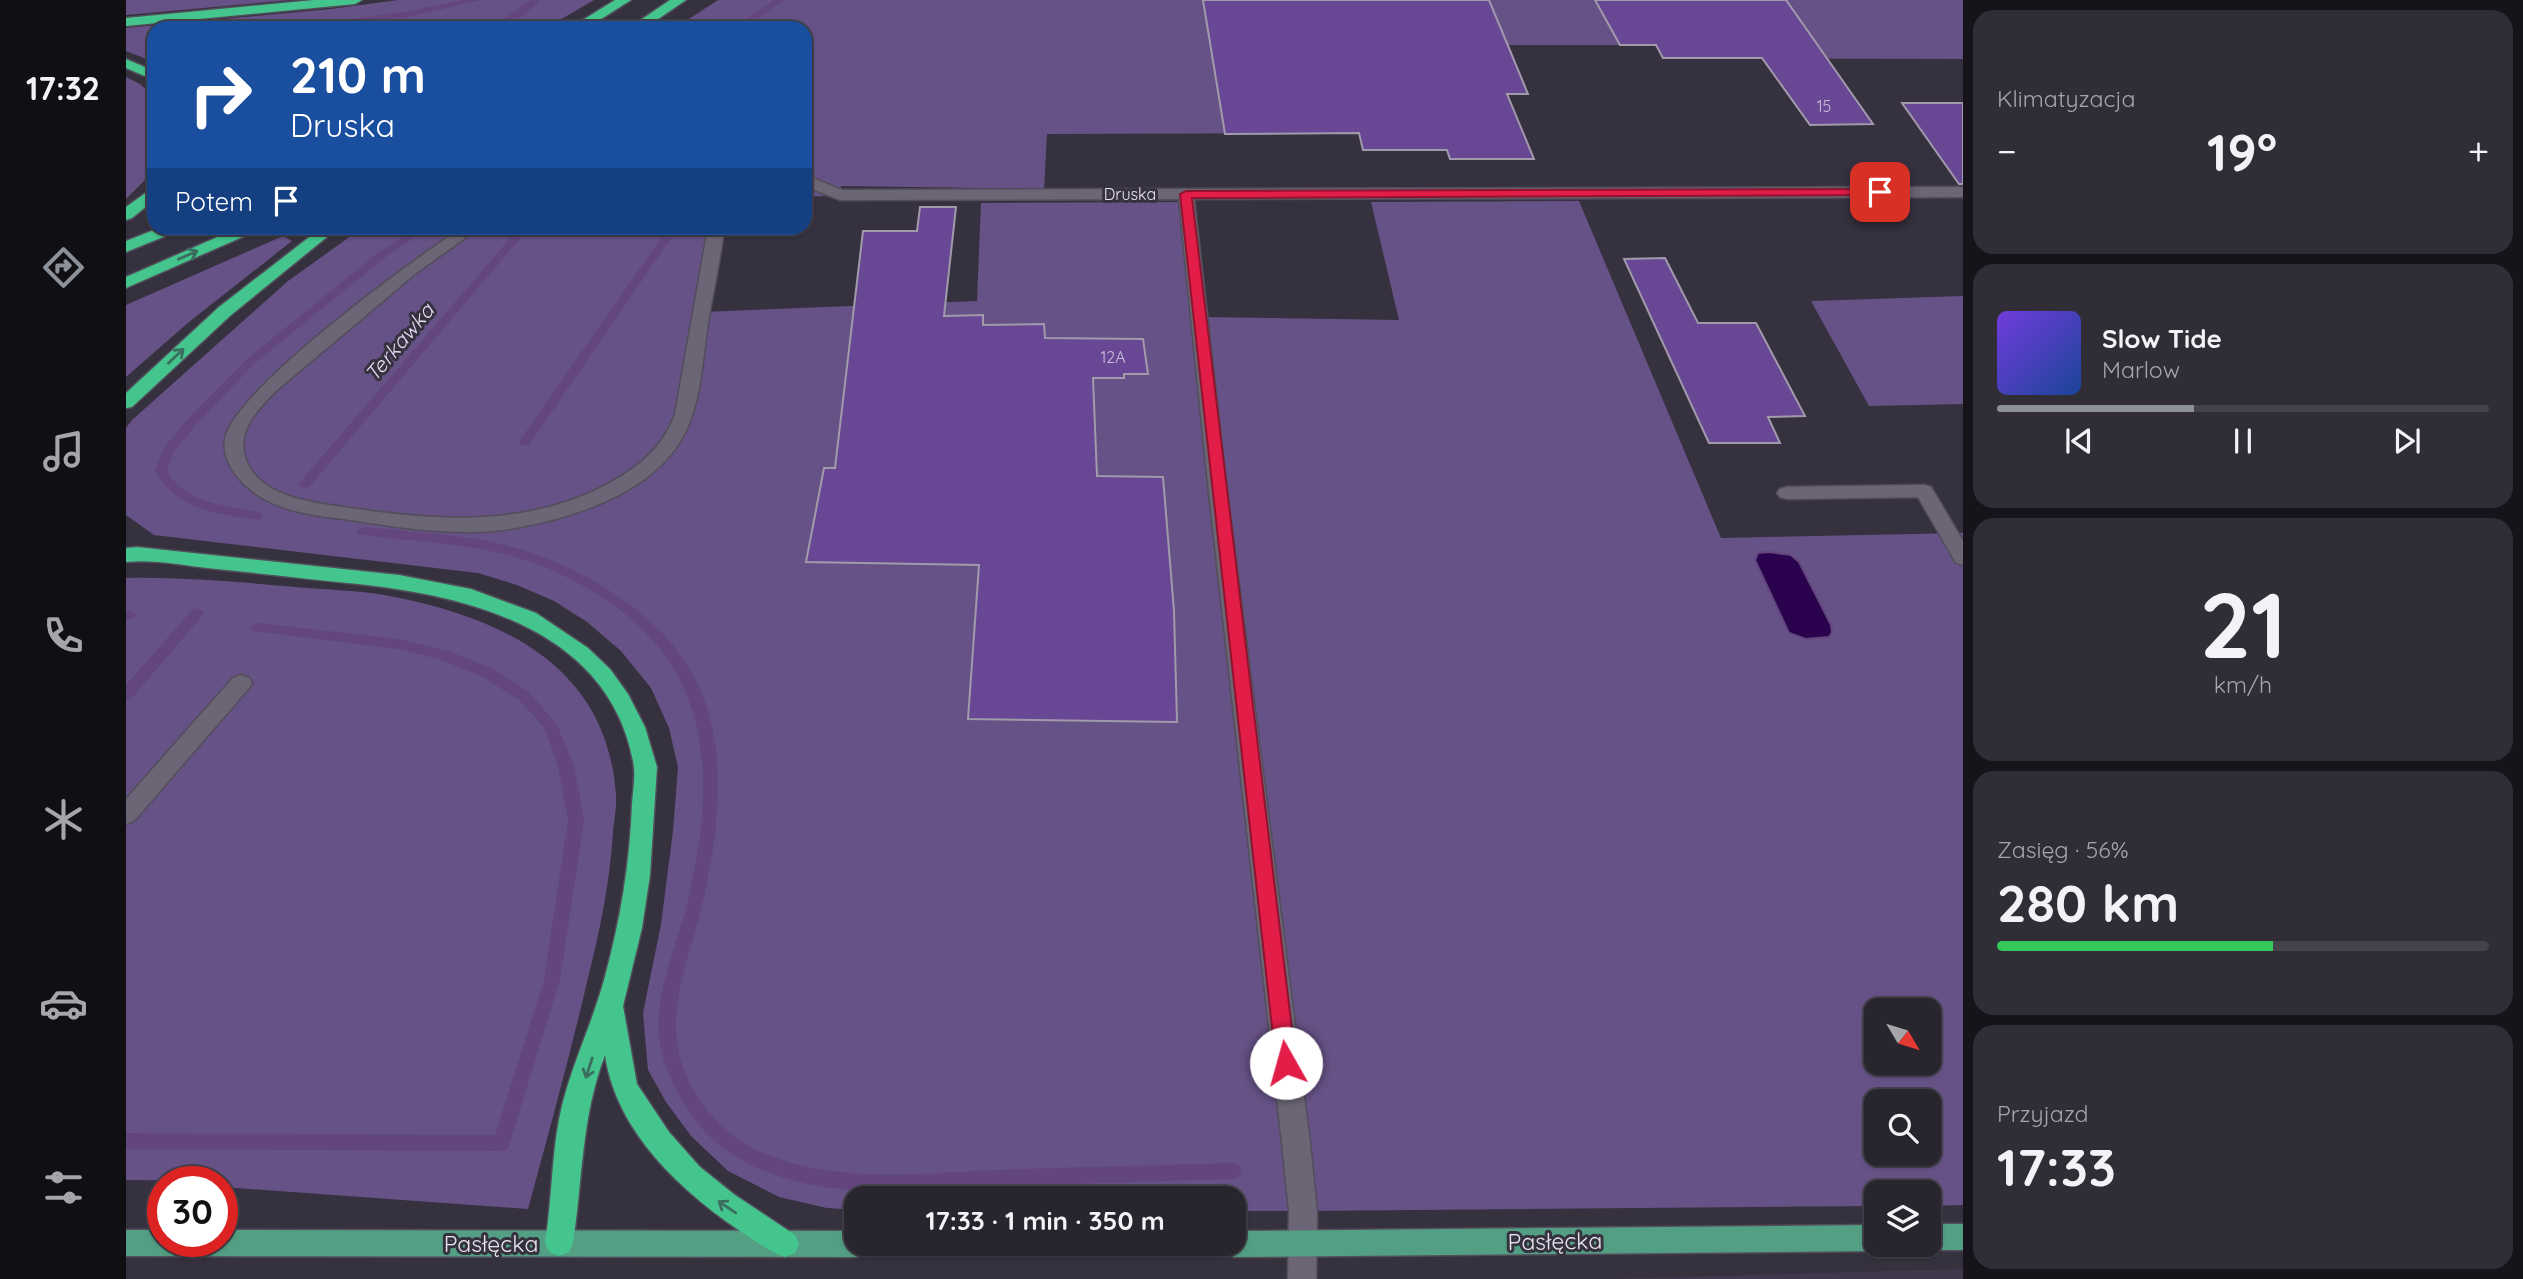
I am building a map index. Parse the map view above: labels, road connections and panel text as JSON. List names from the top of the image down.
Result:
{
  "streets": {
    "main road": ["Pasłęcka"],
    "street": ["Druska"]
  },
  "water": ["Terkawka"],
  "house_numbers": ["15", "12A"],
  "north": "bottom right",
  "page": {
    "tabs": "17:32",
    "tile": [
      "Klimatyzacja",
      ["21", "km/h"],
      ["Zasięg · 56%", "280 km"],
      ["Przyjazd", "17:33"]
    ],
    "turn": ["210 m", "Druska"],
    "heat": ["−", "19°", "+"],
    "then": "Potem",
    "song": ["Slow Tide", "Marlow"],
    "limit": "30",
    "trip": "17:33 · 1 min · 350 m"
  }
}
